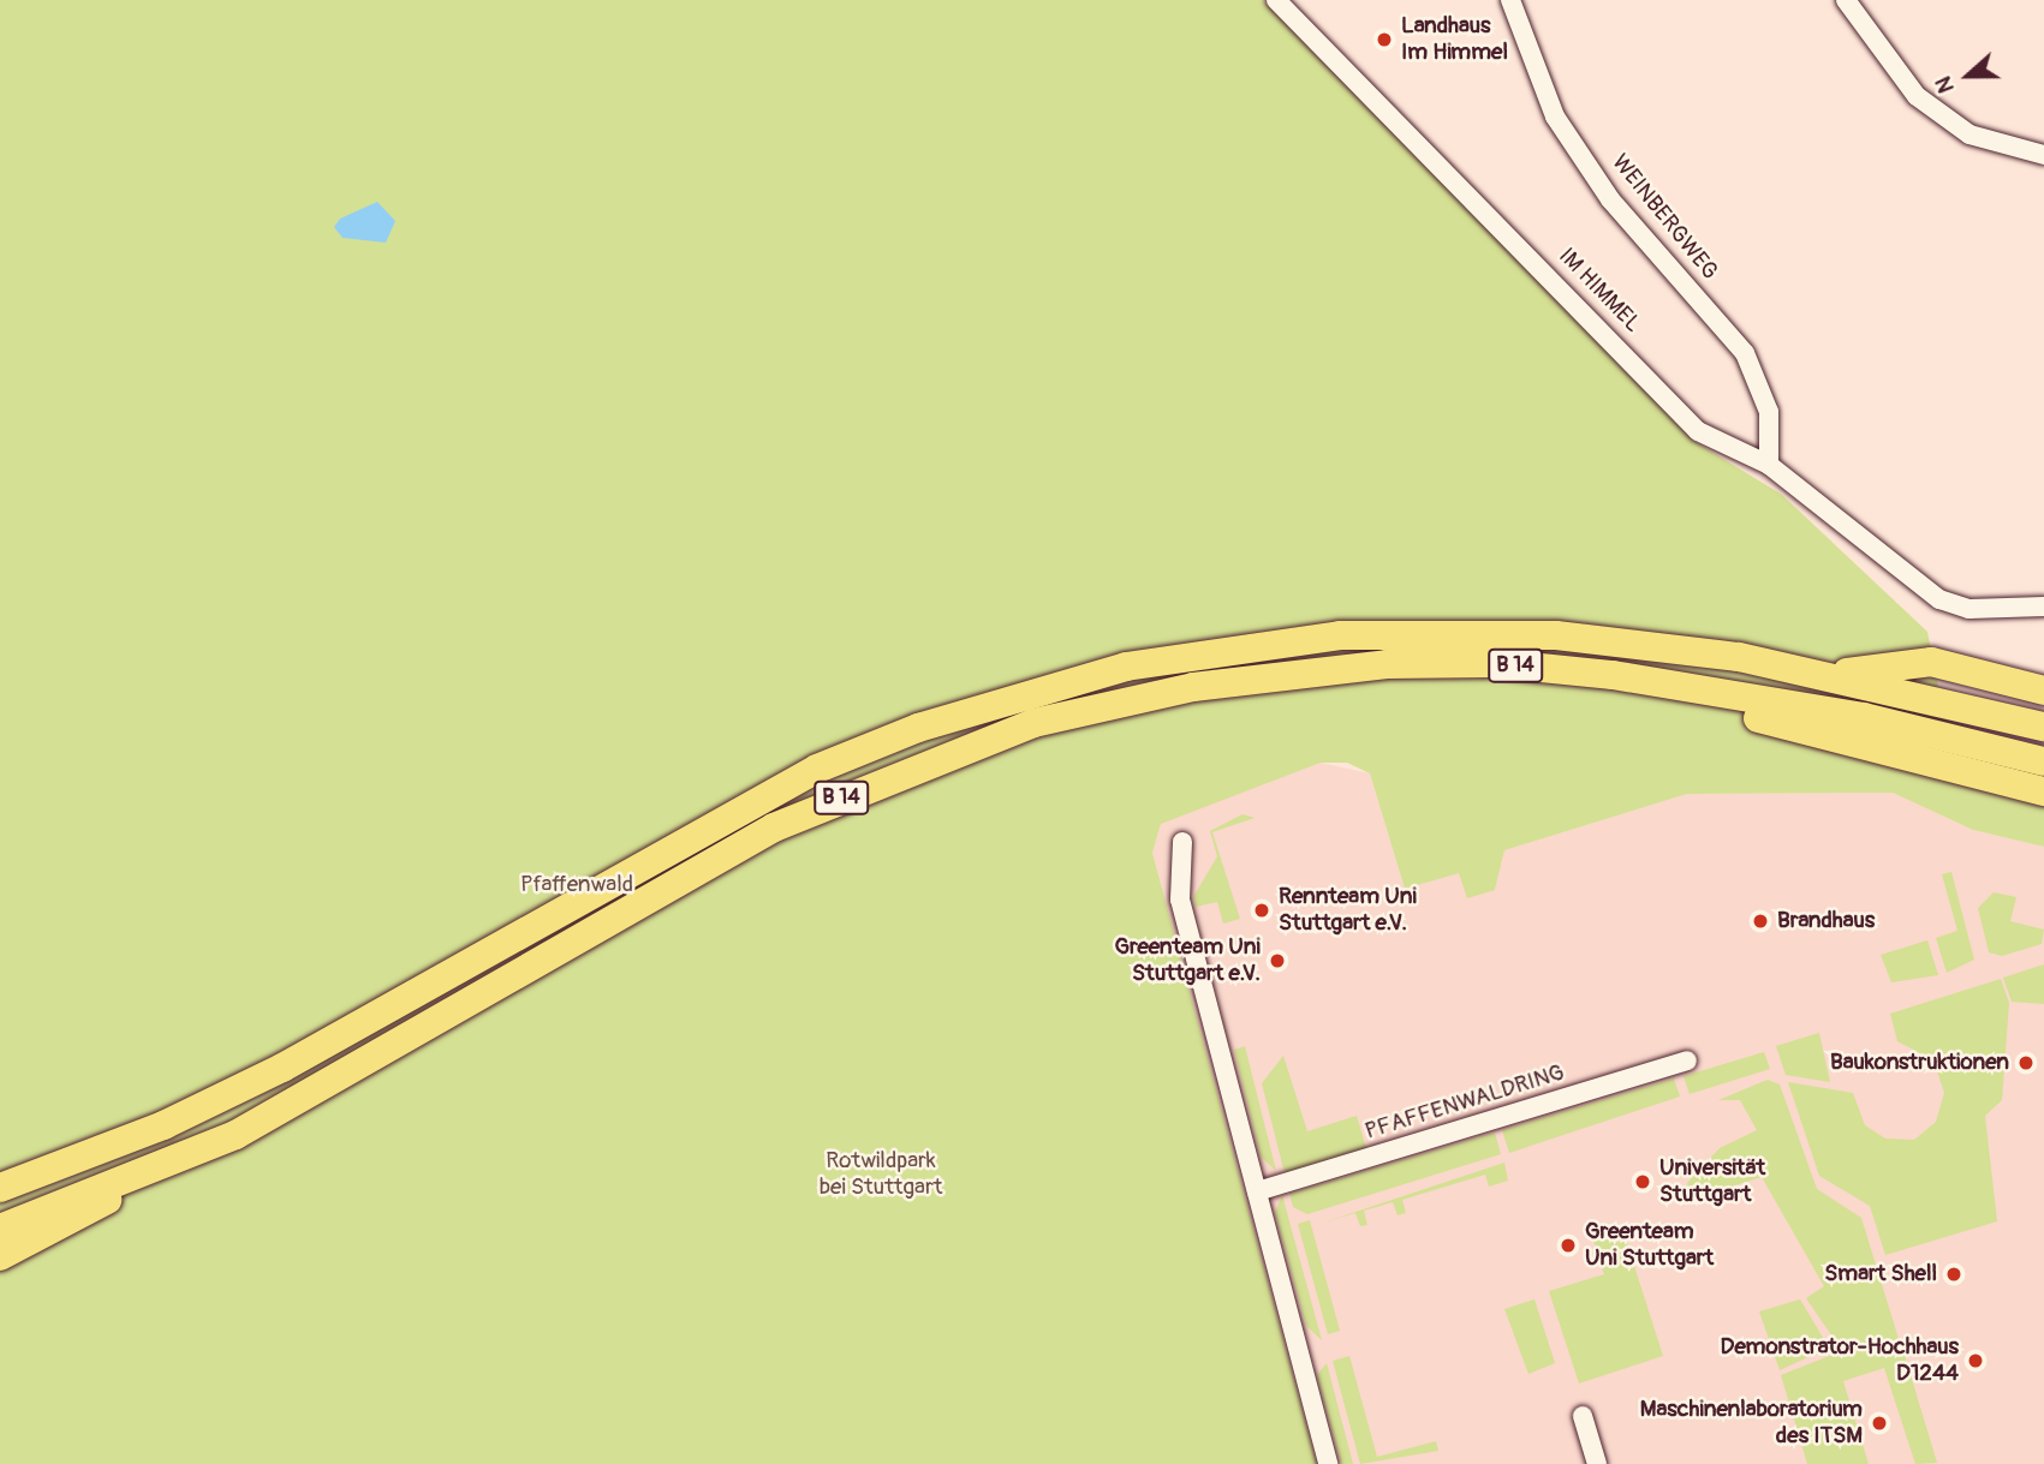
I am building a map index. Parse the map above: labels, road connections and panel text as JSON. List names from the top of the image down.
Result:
{
  "streets": {
    "highway": ["B 14"],
    "street": ["WEINBERGWEG", "IM HIMMEL", "PFAFFENWALDRING"]
  },
  "crossings": [
    ["WEINBERGWEG", "IM HIMMEL"]
  ],
  "parks": ["Pfaffenwald", "Rotwildpark bei Stuttgart"],
  "places": [
    "Landhaus Im Himmel",
    "Rennteam Uni Stuttgart e.V.",
    "Brandhaus",
    "Greenteam Uni Stuttgart e.V.",
    "Baukonstruktionen",
    "Universität Stuttgart",
    "Greenteam Uni Stuttgart",
    "Smart Shell",
    "Demonstrator-Hochhaus D1244",
    "Maschinenlaboratorium des ITSM"
  ],
  "north": "left"
}
